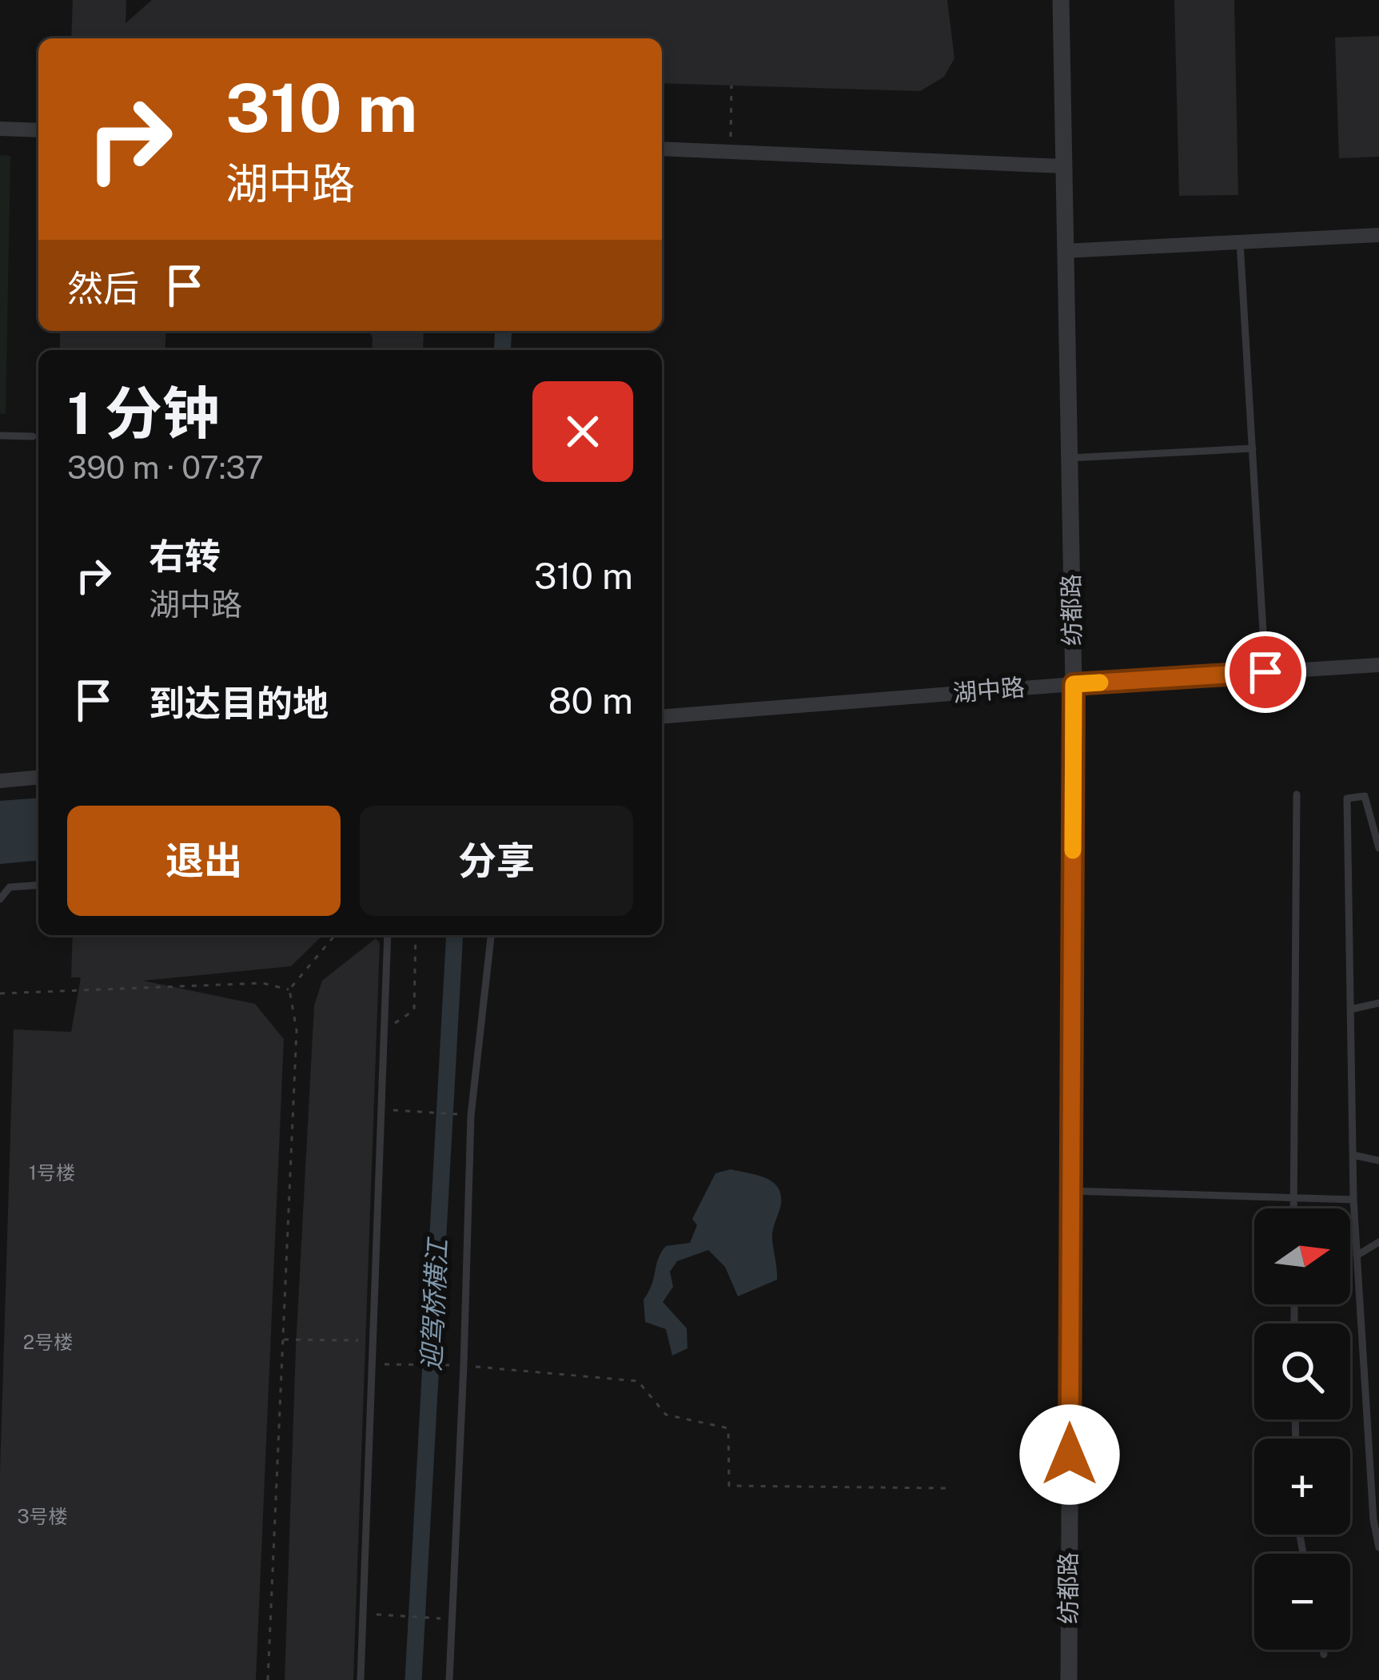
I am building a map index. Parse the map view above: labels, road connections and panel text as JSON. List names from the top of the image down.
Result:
{
  "streets": {
    "street": ["纺都路", "湖中路"]
  },
  "crossings": [
    ["纺都路", "湖中路"]
  ],
  "water": ["迎驾桥横江"],
  "house_numbers": ["1号楼", "2号楼", "3号楼"],
  "north": "right",
  "page": {
    "turn": ["310 m", "湖中路"],
    "then": "然后",
    "heading": ["1 分钟", "390 m · 07:37"],
    "list": [
      {
        "name": "右转",
        "note": "湖中路",
        "value": "310 m"
      },
      {
        "name": "到达目的地",
        "value": "80 m"
      }
    ],
    "buttons": ["退出", "分享"],
    "map_buttons": ["+", "−"]
  }
}
